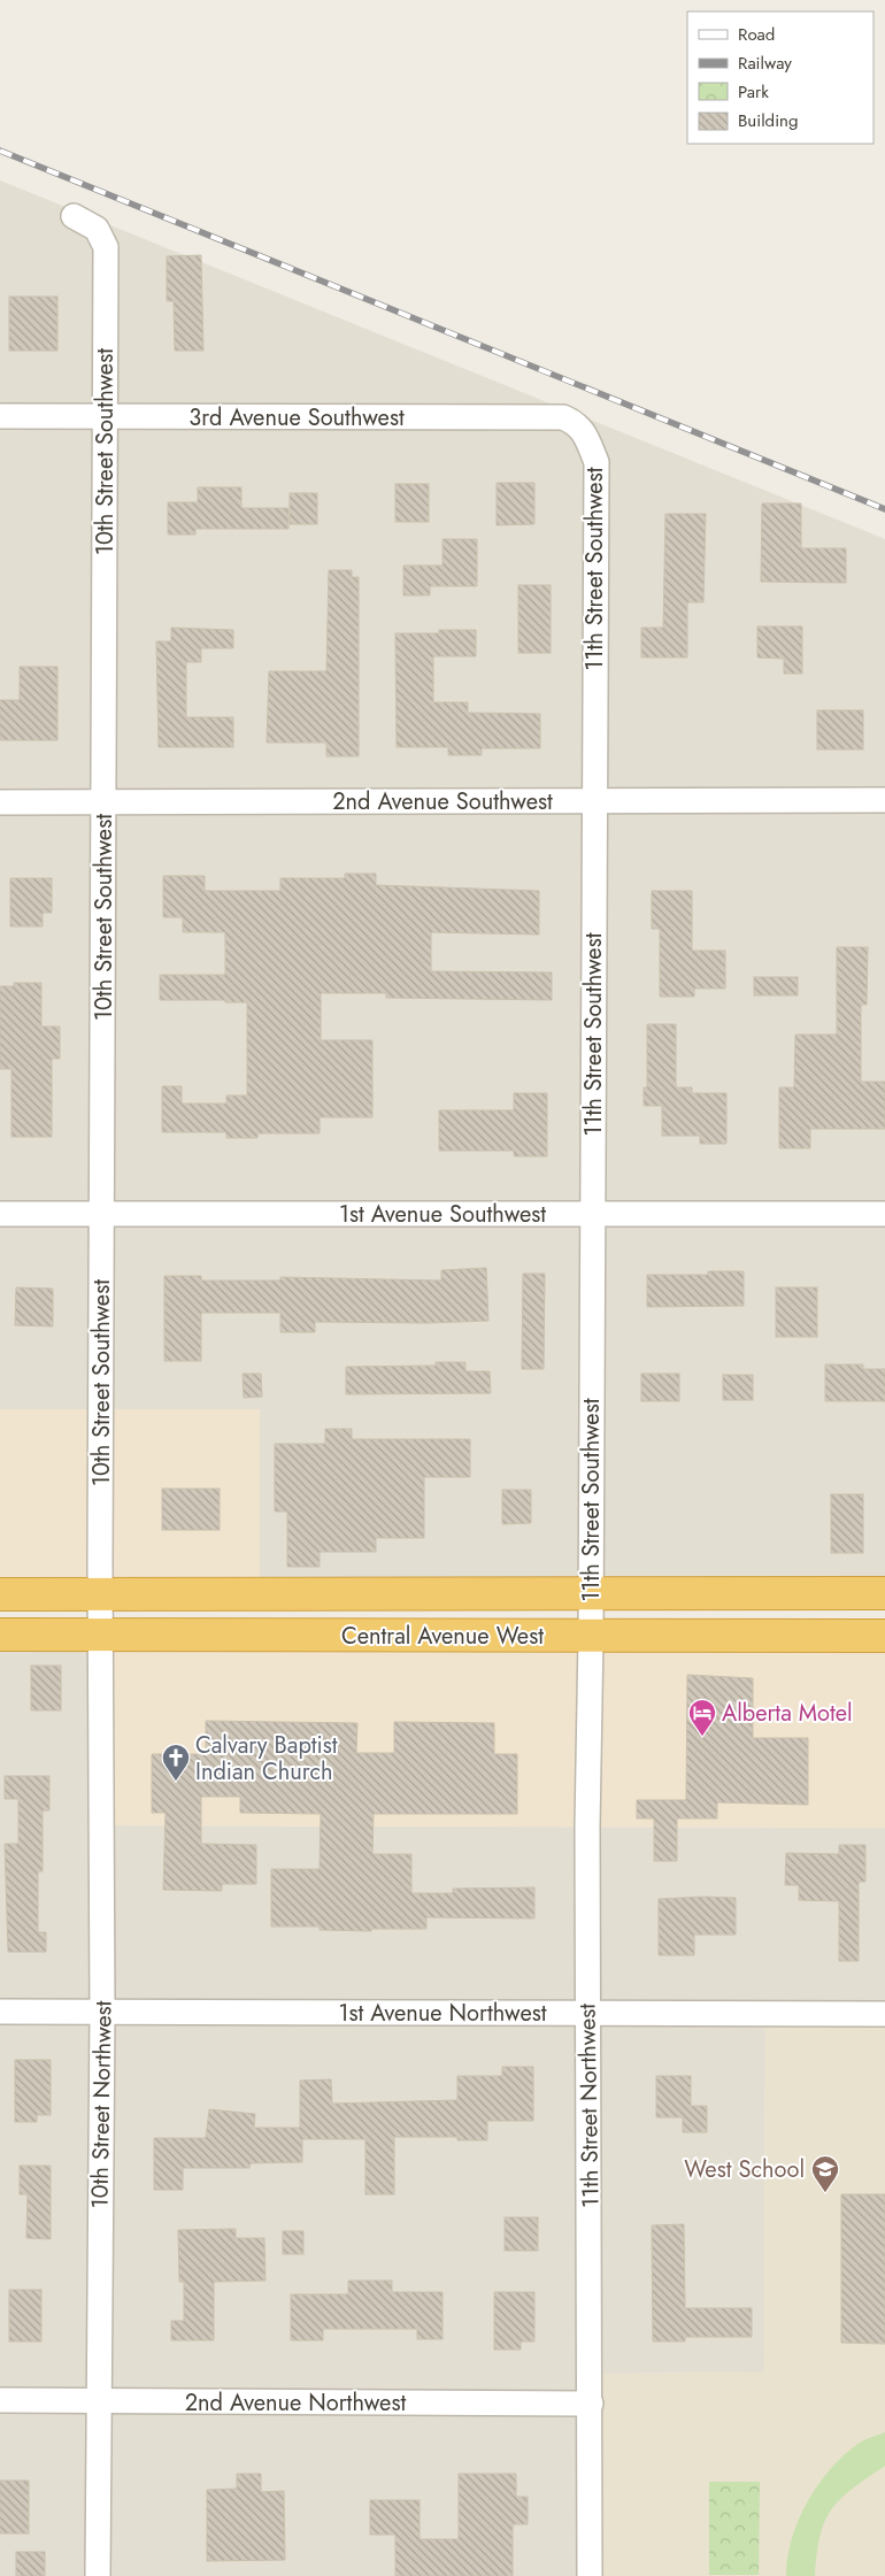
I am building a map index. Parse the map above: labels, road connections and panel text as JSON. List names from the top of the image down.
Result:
{
  "streets": {
    "highway": ["Central Avenue West"],
    "street": [
      "3rd Avenue Southwest",
      "10th Street Southwest",
      "11th Street Southwest",
      "2nd Avenue Southwest",
      "1st Avenue Southwest",
      "1st Avenue Northwest",
      "10th Street Northwest",
      "11th Street Northwest",
      "2nd Avenue Northwest"
    ]
  },
  "crossings": [
    ["3rd Avenue Southwest", "10th Street Southwest"],
    ["3rd Avenue Southwest", "11th Street Southwest"],
    ["10th Street Southwest", "2nd Avenue Southwest"],
    ["10th Street Southwest", "1st Avenue Southwest"],
    ["10th Street Southwest", "Central Avenue West"],
    ["10th Street Southwest", "10th Street Northwest"],
    ["11th Street Southwest", "2nd Avenue Southwest"],
    ["11th Street Southwest", "1st Avenue Southwest"],
    ["11th Street Southwest", "Central Avenue West"],
    ["11th Street Southwest", "11th Street Northwest"],
    ["Central Avenue West", "10th Street Northwest"],
    ["Central Avenue West", "11th Street Northwest"],
    ["1st Avenue Northwest", "10th Street Northwest"],
    ["1st Avenue Northwest", "11th Street Northwest"],
    ["10th Street Northwest", "2nd Avenue Northwest"],
    ["11th Street Northwest", "2nd Avenue Northwest"]
  ],
  "places": {
    "hotel": ["Alberta Motel"],
    "church": ["Calvary Baptist Indian Church"],
    "school or university": ["West School"]
  },
  "legend": [
    "Road",
    "Railway",
    "Park",
    "Building"
  ]
}
